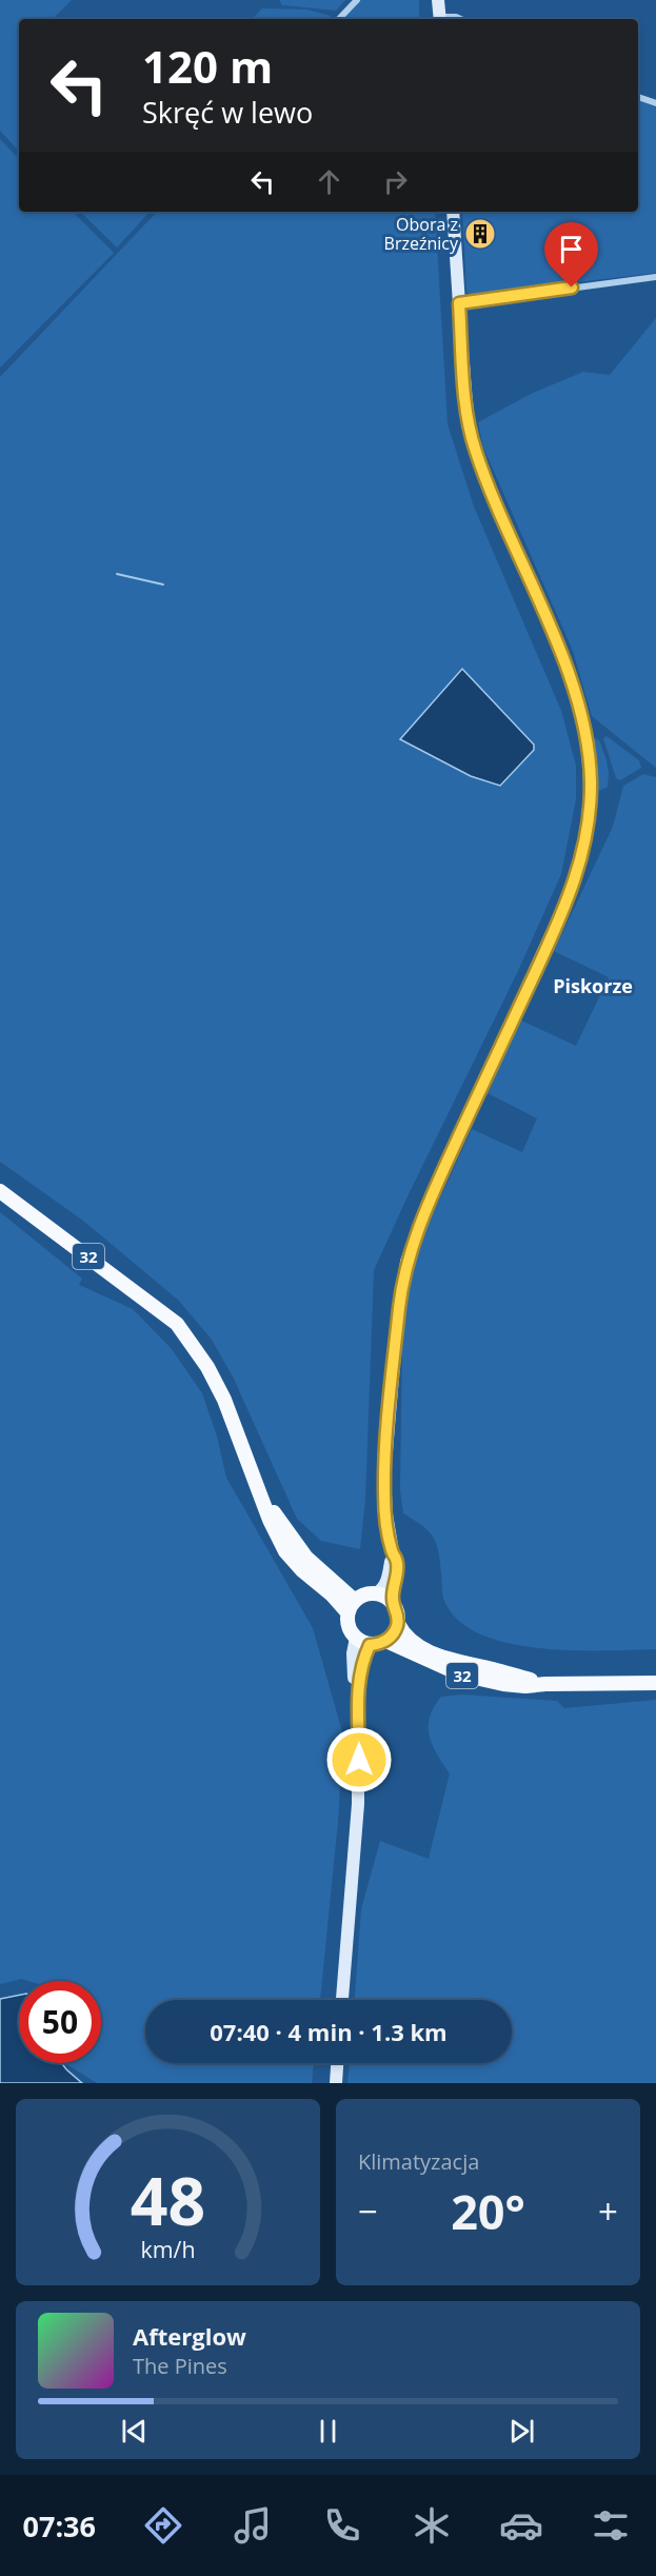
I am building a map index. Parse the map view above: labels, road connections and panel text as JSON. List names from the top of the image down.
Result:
{
  "streets": {
    "main road": ["32"]
  },
  "districts": ["Piskorze"],
  "places": {
    "building": ["Obora z Brzeźnicy"]
  },
  "page": {
    "turn": ["120 m", "Skręć w lewo"],
    "limit": "50",
    "trip": "07:40 · 4 min · 1.3 km",
    "tile": "Klimatyzacja",
    "heat": ["−", "20°", "+"],
    "song": ["Afterglow", "The Pines"],
    "tabs": "07:36",
    "gauge": ["48", "km/h"]
  }
}
